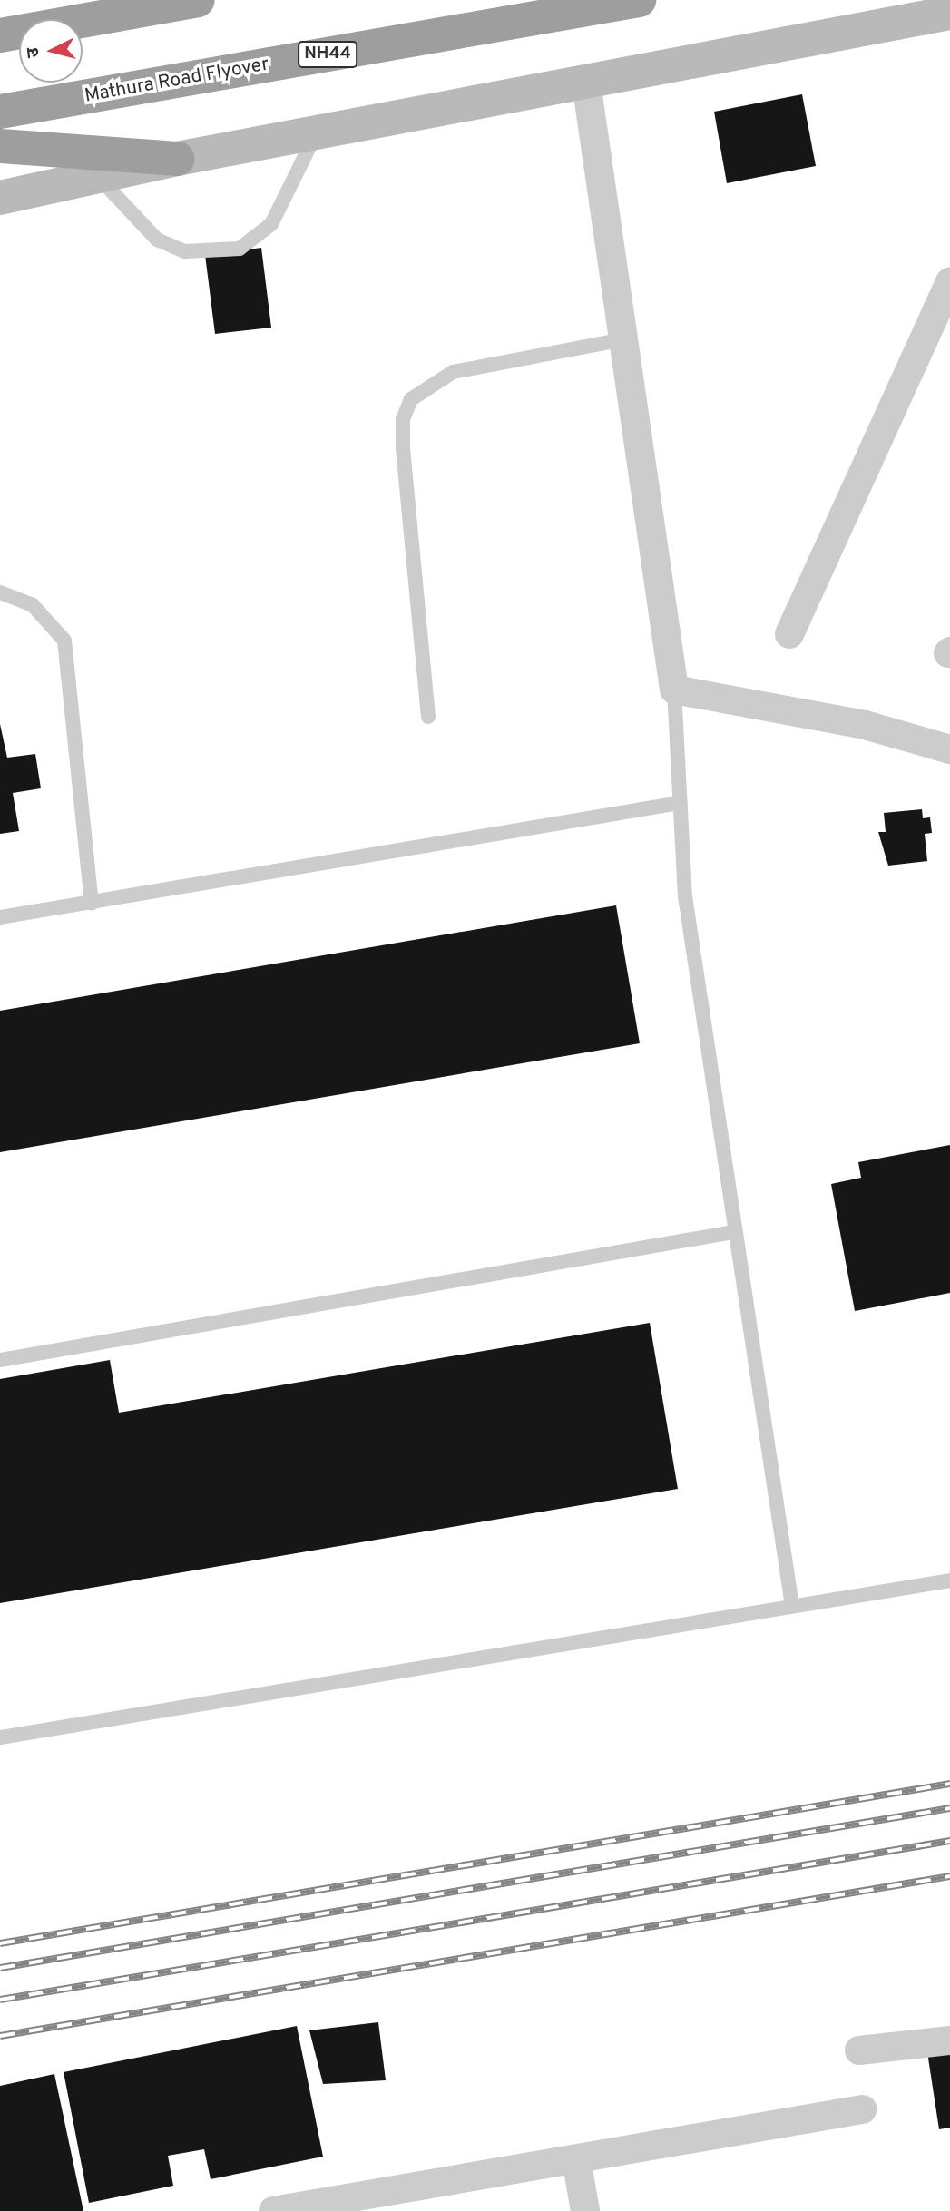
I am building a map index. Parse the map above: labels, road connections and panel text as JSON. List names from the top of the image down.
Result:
{
  "streets": {
    "highway": ["NH44", "Mathura Road Flyover"]
  },
  "north": "left"
}
